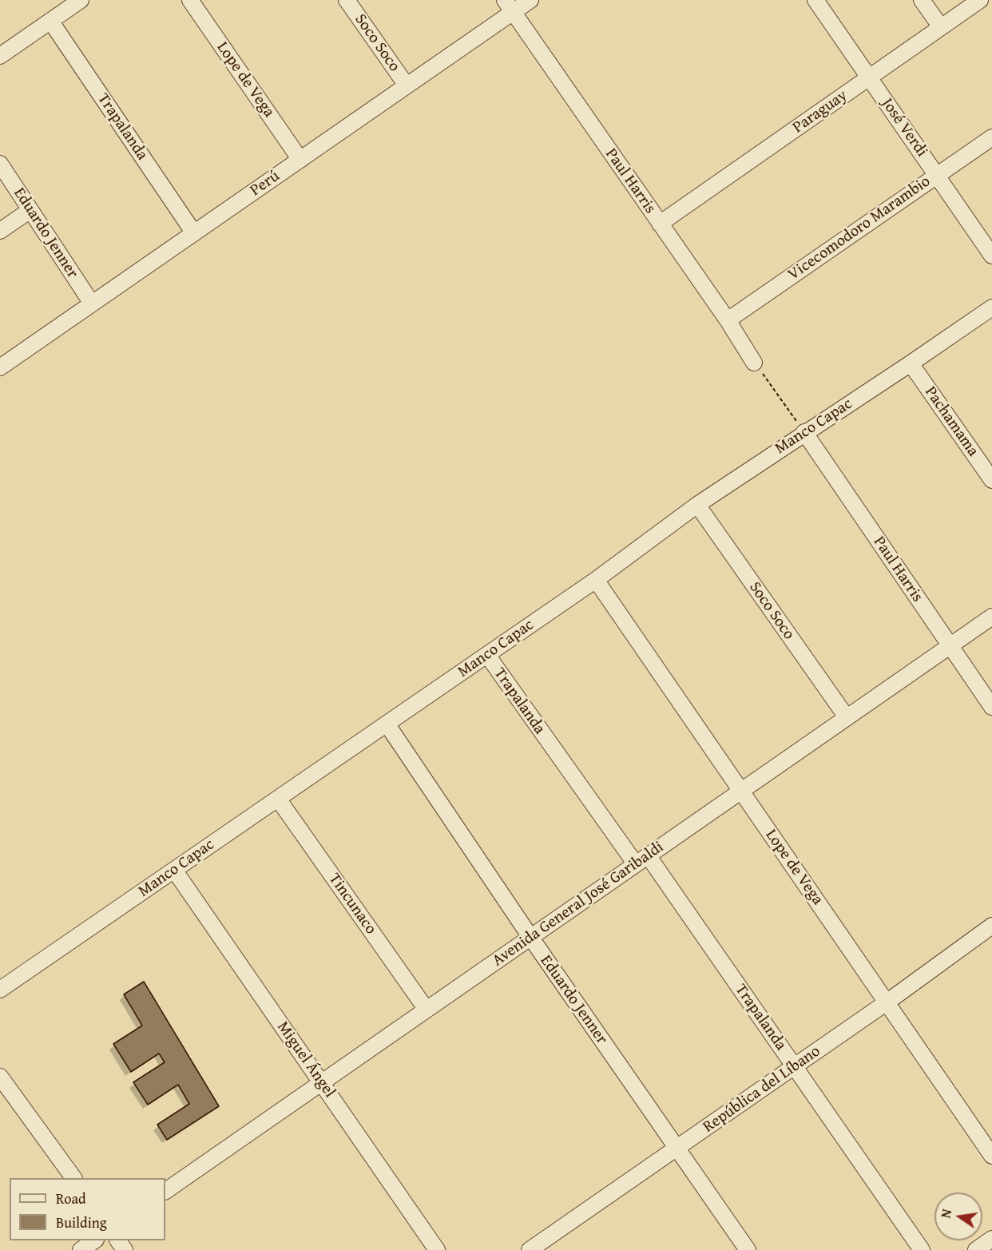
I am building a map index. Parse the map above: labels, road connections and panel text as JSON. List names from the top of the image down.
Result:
{
  "streets": {
    "street": [
      "Soco Soco",
      "Lope de Vega",
      "Paraguay",
      "Trapalanda",
      "José Verdi",
      "Paul Harris",
      "Perú",
      "Vicecomodoro Marambio",
      "Eduardo Jenner",
      "Pachamama",
      "Manco Capac",
      "Tincunaco",
      "Avenida General José Garibaldi",
      "Miguel Ángel",
      "República del Líbano"
    ]
  },
  "crossings": [
    ["Soco Soco", "Perú"],
    ["Soco Soco", "Manco Capac"],
    ["Soco Soco", "Avenida General José Garibaldi"],
    ["Lope de Vega", "Perú"],
    ["Lope de Vega", "Manco Capac"],
    ["Lope de Vega", "Avenida General José Garibaldi"],
    ["Lope de Vega", "República del Líbano"],
    ["Paraguay", "José Verdi"],
    ["Paraguay", "Paul Harris"],
    ["Trapalanda", "Perú"],
    ["Trapalanda", "Manco Capac"],
    ["Trapalanda", "Avenida General José Garibaldi"],
    ["Trapalanda", "República del Líbano"],
    ["José Verdi", "Vicecomodoro Marambio"],
    ["Paul Harris", "Perú"],
    ["Paul Harris", "Vicecomodoro Marambio"],
    ["Paul Harris", "Manco Capac"],
    ["Paul Harris", "Avenida General José Garibaldi"],
    ["Perú", "Eduardo Jenner"],
    ["Eduardo Jenner", "Manco Capac"],
    ["Eduardo Jenner", "Avenida General José Garibaldi"],
    ["Eduardo Jenner", "República del Líbano"],
    ["Pachamama", "Manco Capac"],
    ["Manco Capac", "Tincunaco"],
    ["Manco Capac", "Miguel Ángel"],
    ["Tincunaco", "Avenida General José Garibaldi"],
    ["Avenida General José Garibaldi", "Miguel Ángel"]
  ],
  "legend": ["Road", "Building"],
  "north": "left"
}
